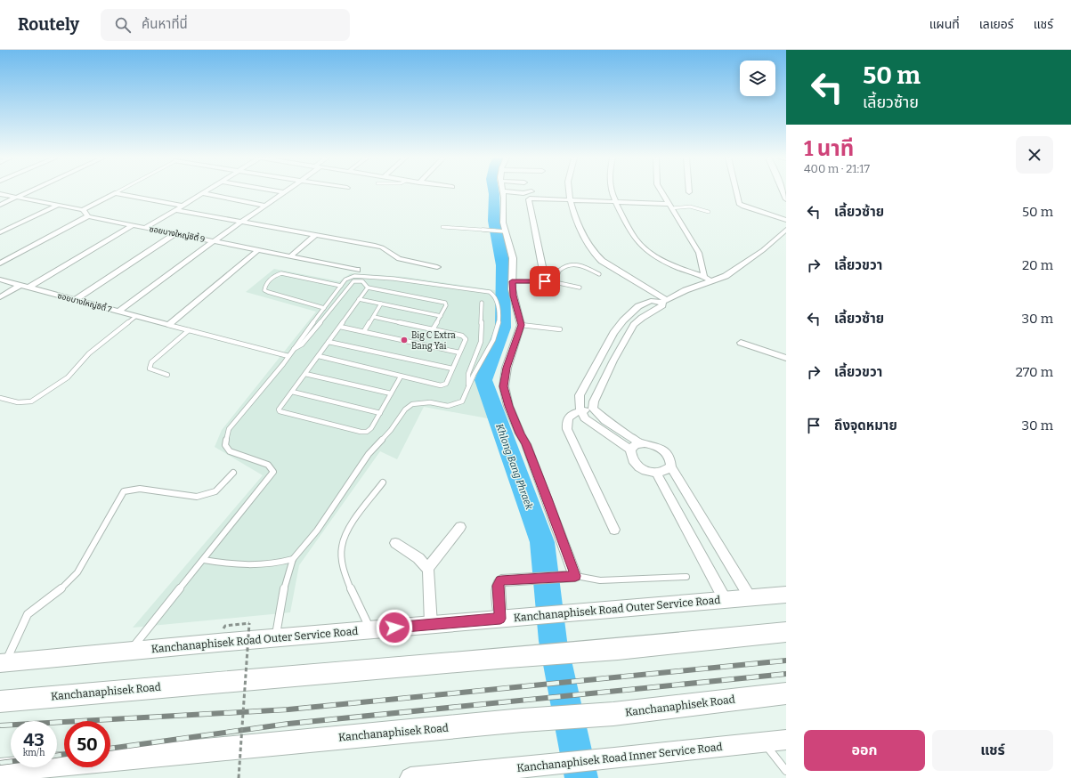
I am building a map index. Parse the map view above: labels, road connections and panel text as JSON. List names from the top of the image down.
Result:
{
  "streets": {
    "highway": ["Kanchanaphisek Road"],
    "main road": ["Kanchanaphisek Road Outer Service Road", "Kanchanaphisek Road Inner Service Road"],
    "street": ["ซอยบางใหญ่ซิตี้ 9", "ซอยบางใหญ่ซิตี้ 7"]
  },
  "water": ["Khlong Bang Phraek"],
  "places": ["Big C Extra Bang Yai"],
  "page": {
    "header": "Routely",
    "search": "ค้นหาที่นี่",
    "nav": ["แผนที่", "เลเยอร์", "แชร์"],
    "turn": ["50 m", "เลี้ยวซ้าย"],
    "heading": ["1 นาที", "400 m · 21:17"],
    "list": [
      {
        "name": "เลี้ยวซ้าย",
        "value": "50 m"
      },
      {
        "name": "เลี้ยวขวา",
        "value": "20 m"
      },
      {
        "name": "เลี้ยวซ้าย",
        "value": "30 m"
      },
      {
        "name": "เลี้ยวขวา",
        "value": "270 m"
      },
      {
        "name": "ถึงจุดหมาย",
        "value": "30 m"
      }
    ],
    "speed": "43 km/h",
    "limit": "50",
    "buttons": ["ออก", "แชร์"]
  }
}
